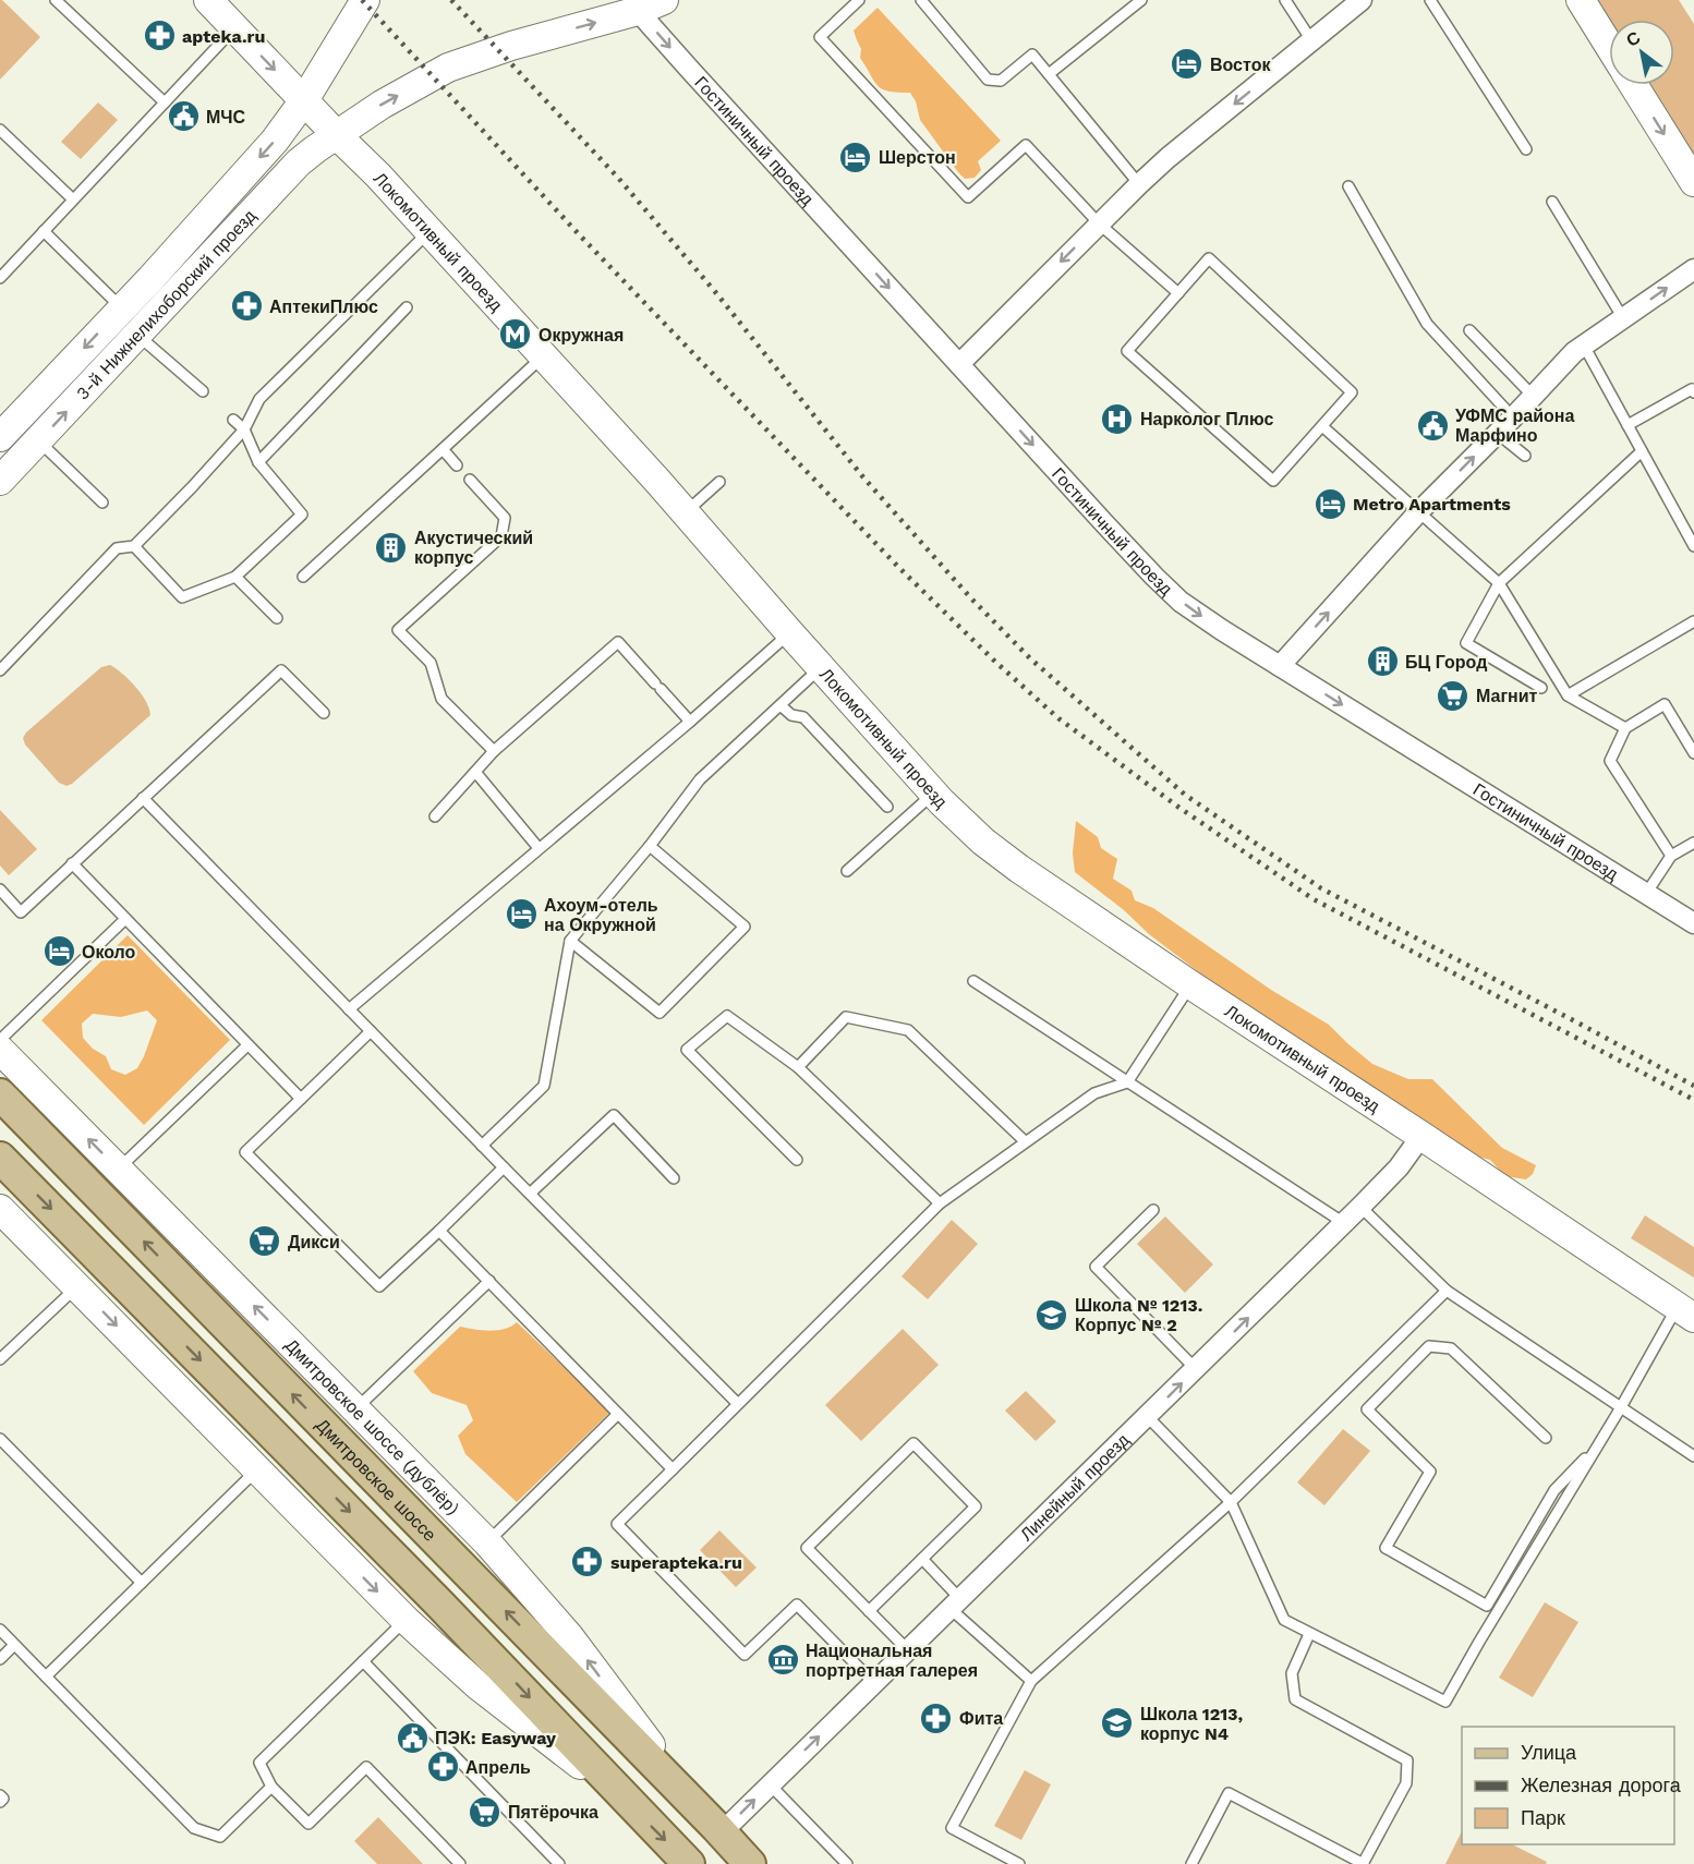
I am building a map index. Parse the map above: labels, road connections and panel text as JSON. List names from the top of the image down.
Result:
{
  "streets": {
    "main road": [
      "Локомотивный проезд",
      "3-й Нижнелихоборский проезд",
      "Дмитровское шоссе (дублёр)",
      "Дмитровское шоссе"
    ],
    "street": ["Гостиничный проезд", "Линейный проезд"]
  },
  "crossings": [
    ["Гостиничный проезд", "3-й Нижнелихоборский проезд"],
    ["Локомотивный проезд", "3-й Нижнелихоборский проезд"],
    ["Локомотивный проезд", "Линейный проезд"],
    ["Дмитровское шоссе (дублёр)", "Дмитровское шоссе"],
    ["Дмитровское шоссе (дублёр)", "Линейный проезд"],
    ["Дмитровское шоссе", "Линейный проезд"]
  ],
  "one_way": ["Гостиничный проезд", "Линейный проезд"],
  "places": {
    "pharmacy": [
      "apteka.ru",
      "АптекиПлюс",
      "superapteka.ru",
      "Фита",
      "Апрель"
    ],
    "hotel": [
      "Восток",
      "Шерстон",
      "Metro Apartments",
      "Ахоум-отель на Окружной",
      "Около"
    ],
    "public building": ["МЧС", "УФМС района Марфино", "ПЭК: Easyway"],
    "metro station": ["Окружная"],
    "hospital": ["Нарколог Плюс"],
    "building": ["Акустический корпус", "БЦ Город"],
    "supermarket": ["Магнит", "Дикси", "Пятёрочка"],
    "school or university": ["Школа № 1213. Корпус № 2", "Школа 1213, корпус N4"],
    "museum": ["Национальная портретная галерея"]
  },
  "legend": ["Улица", "Железная дорога", "Парк"],
  "north": "top left"
}
